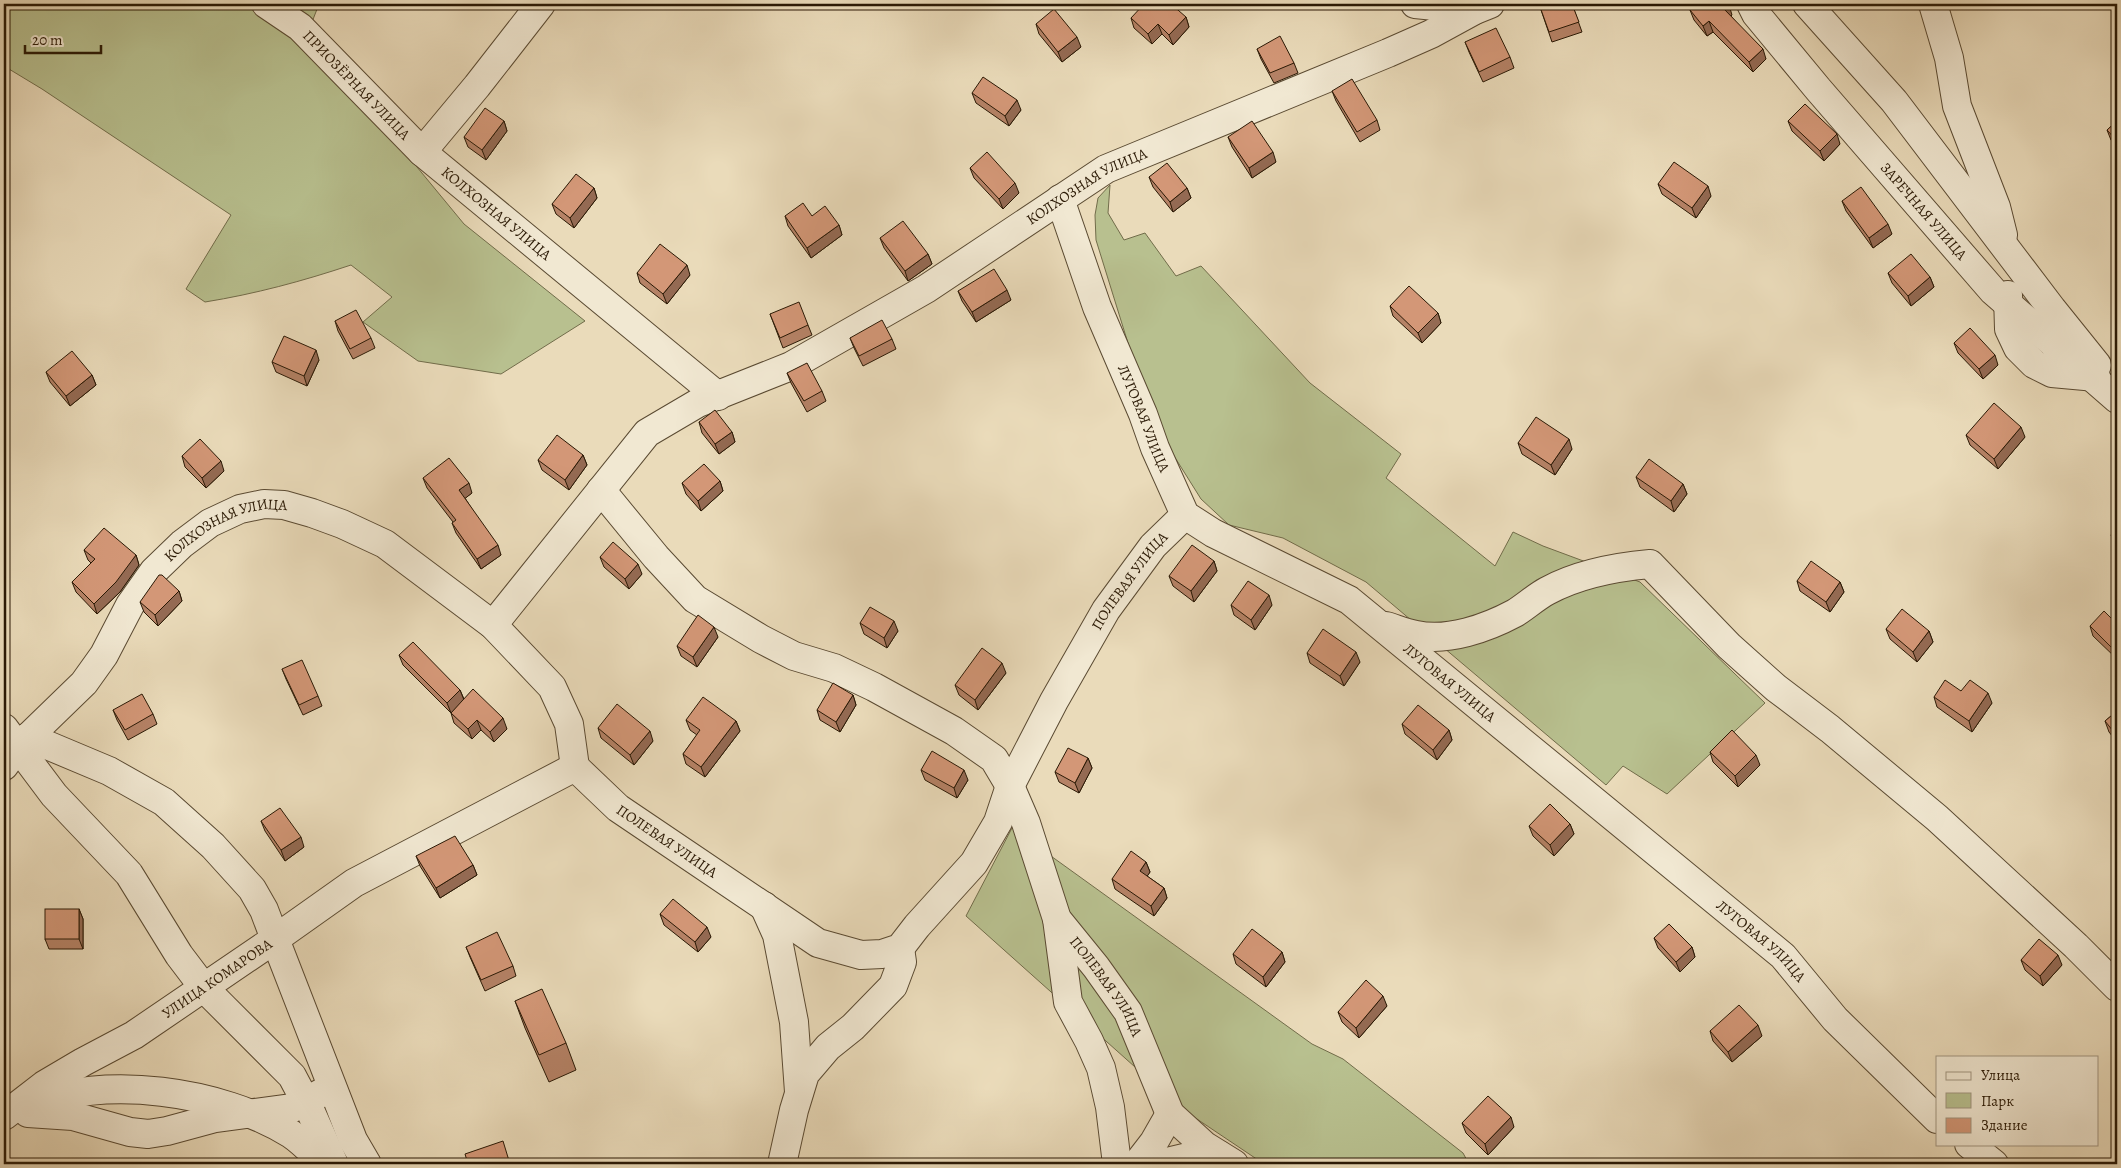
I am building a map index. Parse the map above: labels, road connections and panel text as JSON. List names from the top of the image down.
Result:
{
  "streets": {
    "street": [
      "ПРИОЗЁРНАЯ УЛИЦА",
      "КОЛХОЗНАЯ УЛИЦА",
      "ЗАРЕЧНАЯ УЛИЦА",
      "ЛУГОВАЯ УЛИЦА",
      "ПОЛЕВАЯ УЛИЦА",
      "УЛИЦА КОМАРОВА"
    ]
  },
  "crossings": [
    ["ПРИОЗЁРНАЯ УЛИЦА", "КОЛХОЗНАЯ УЛИЦА"],
    ["КОЛХОЗНАЯ УЛИЦА", "ЛУГОВАЯ УЛИЦА"],
    ["КОЛХОЗНАЯ УЛИЦА", "ПОЛЕВАЯ УЛИЦА"],
    ["ЛУГОВАЯ УЛИЦА", "ПОЛЕВАЯ УЛИЦА"]
  ],
  "legend": ["Улица", "Парк", "Здание"],
  "scale_bar": "20 m"
}
